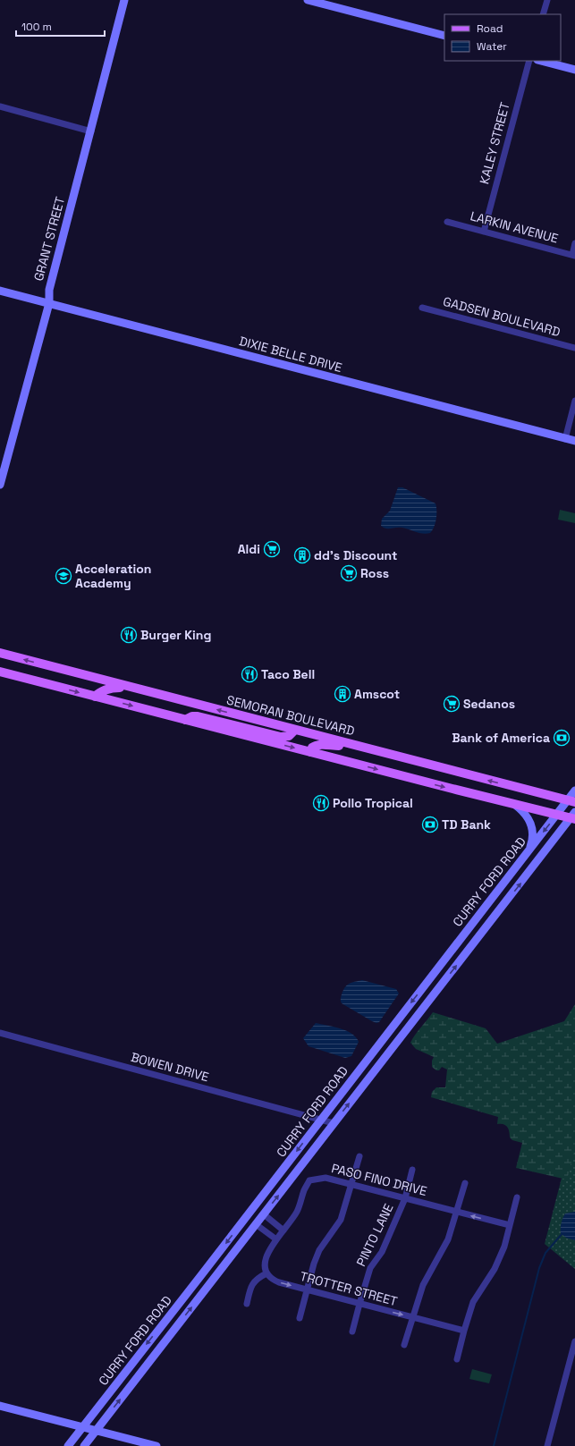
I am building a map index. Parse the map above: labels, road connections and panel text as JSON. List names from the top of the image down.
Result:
{
  "streets": {
    "main road": [
      "GRANT STREET",
      "DIXIE BELLE DRIVE",
      "SEMORAN BOULEVARD",
      "CURRY FORD ROAD"
    ],
    "street": [
      "KALEY STREET",
      "LARKIN AVENUE",
      "GADSEN BOULEVARD",
      "BOWEN DRIVE",
      "PASO FINO DRIVE",
      "PINTO LANE",
      "TROTTER STREET"
    ]
  },
  "crossings": [
    ["KALEY STREET", "LARKIN AVENUE"],
    ["GRANT STREET", "DIXIE BELLE DRIVE"],
    ["SEMORAN BOULEVARD", "CURRY FORD ROAD"],
    ["CURRY FORD ROAD", "BOWEN DRIVE"],
    ["PASO FINO DRIVE", "PINTO LANE"],
    ["PINTO LANE", "TROTTER STREET"]
  ],
  "one_way": ["TROTTER STREET"],
  "places": {
    "supermarket": ["Aldi", "Ross", "Sedanos"],
    "building": ["dd's Discount", "Amscot"],
    "school or university": ["Acceleration Academy"],
    "restaurant": ["Burger King", "Taco Bell", "Pollo Tropical"],
    "bank": ["Bank of America", "TD Bank"]
  },
  "legend": ["Road", "Water"],
  "scale_bar": "100 m"
}
